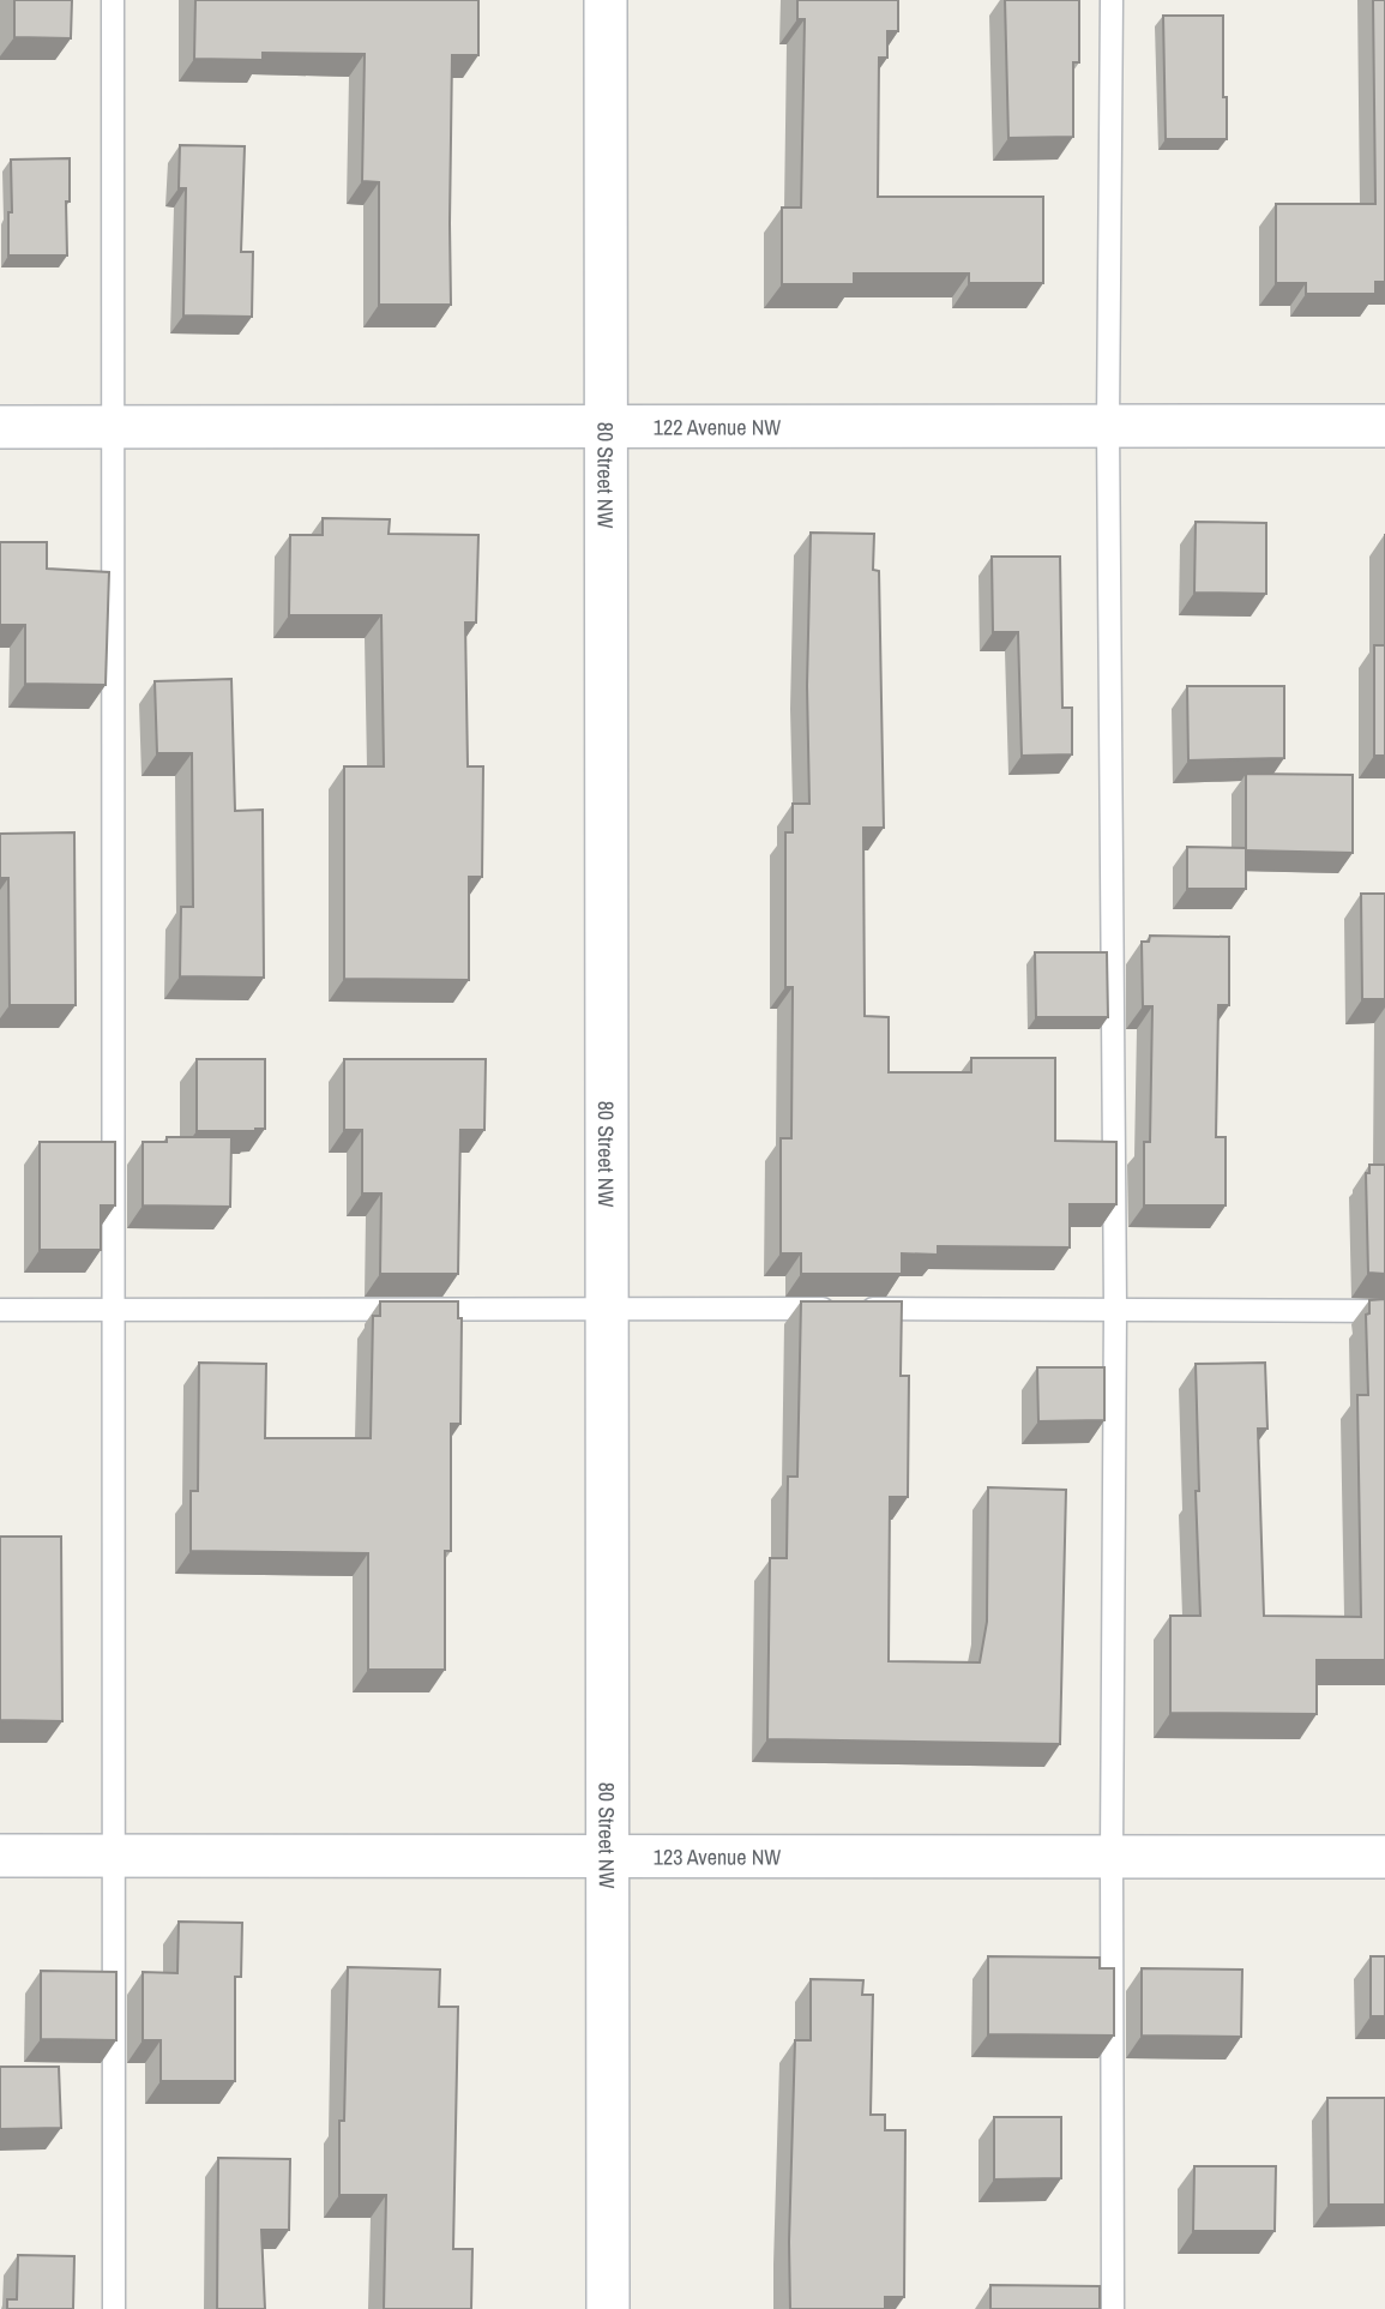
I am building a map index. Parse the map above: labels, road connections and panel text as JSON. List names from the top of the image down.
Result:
{
  "streets": {
    "street": ["122 Avenue NW", "80 Street NW", "123 Avenue NW"]
  },
  "crossings": [
    ["122 Avenue NW", "80 Street NW"],
    ["80 Street NW", "123 Avenue NW"]
  ]
}
